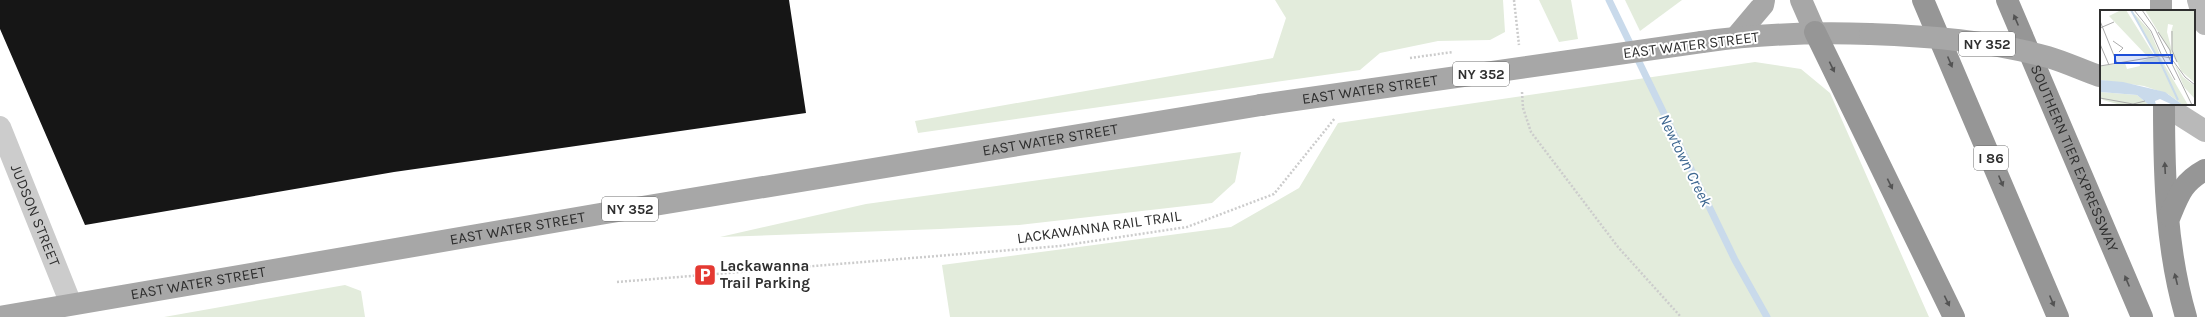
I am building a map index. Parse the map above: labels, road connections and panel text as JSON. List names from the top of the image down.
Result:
{
  "streets": {
    "highway": ["I 86", "SOUTHERN TIER EXPRESSWAY"],
    "main road": ["NY 352", "EAST WATER STREET"],
    "street": ["JUDSON STREET"],
    "path": ["LACKAWANNA RAIL TRAIL"]
  },
  "crossings": [
    ["EAST WATER STREET", "JUDSON STREET"]
  ],
  "water": ["Newtown Creek"],
  "places": {
    "parking": ["Lackawanna Trail Parking"]
  }
}
